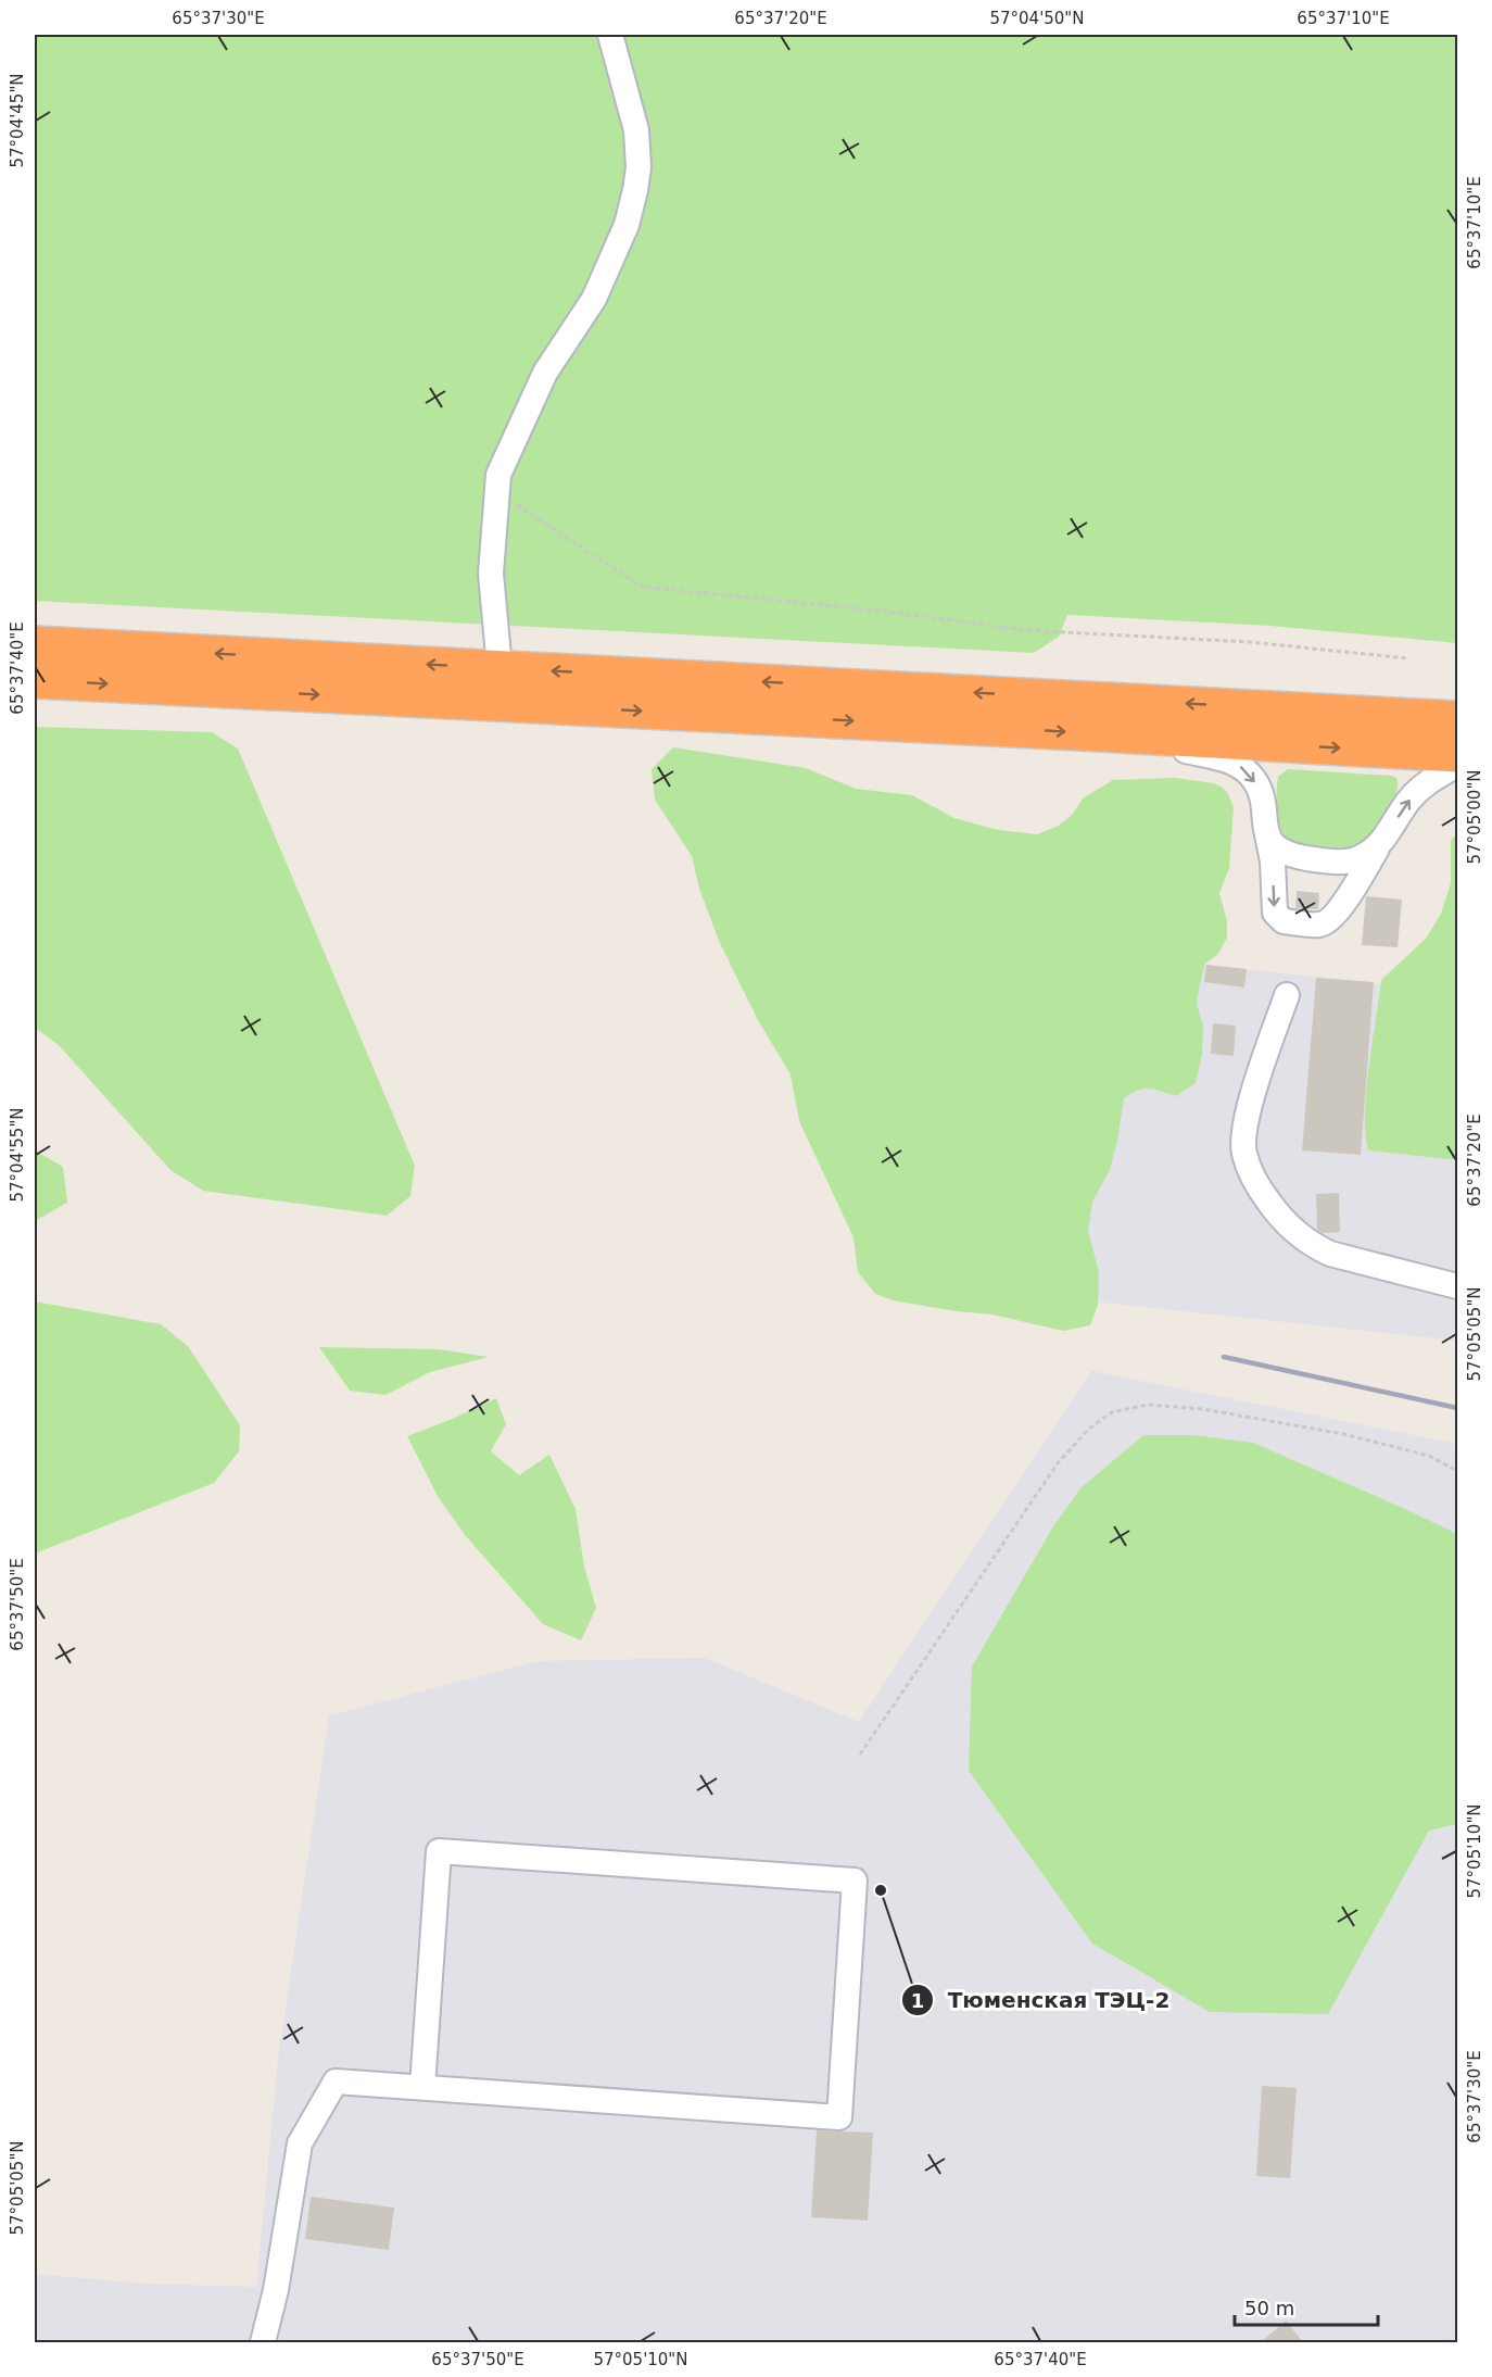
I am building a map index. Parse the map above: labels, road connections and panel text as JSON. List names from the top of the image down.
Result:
{
  "places": ["Тюменская ТЭЦ-2"],
  "scale_bar": "50 m",
  "coordinates": [
    "65°37'30\"E",
    "65°37'20\"E",
    "57°04'50\"N",
    "65°37'10\"E",
    "57°04'45\"N",
    "65°37'40\"E",
    "57°05'00\"N",
    "57°04'55\"N",
    "57°05'05\"N",
    "65°37'50\"E",
    "57°05'10\"N"
  ]
}
